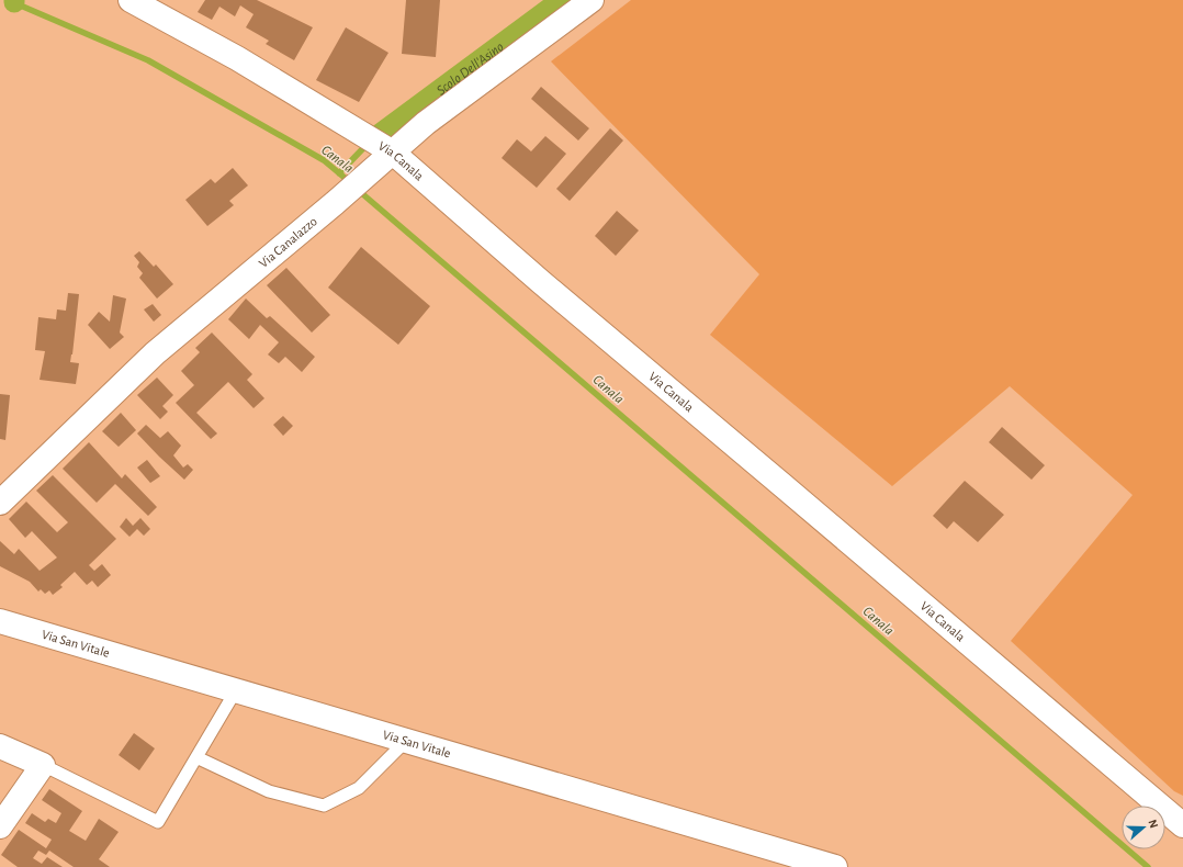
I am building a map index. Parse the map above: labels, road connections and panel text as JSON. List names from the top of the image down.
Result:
{
  "streets": {
    "street": ["Via Canala", "Via Canalazzo", "Via San Vitale"]
  },
  "crossings": [
    ["Via Canala", "Via Canalazzo"]
  ],
  "water": ["Scolo Dell'Asino", "Canala"],
  "north": "right"
}
